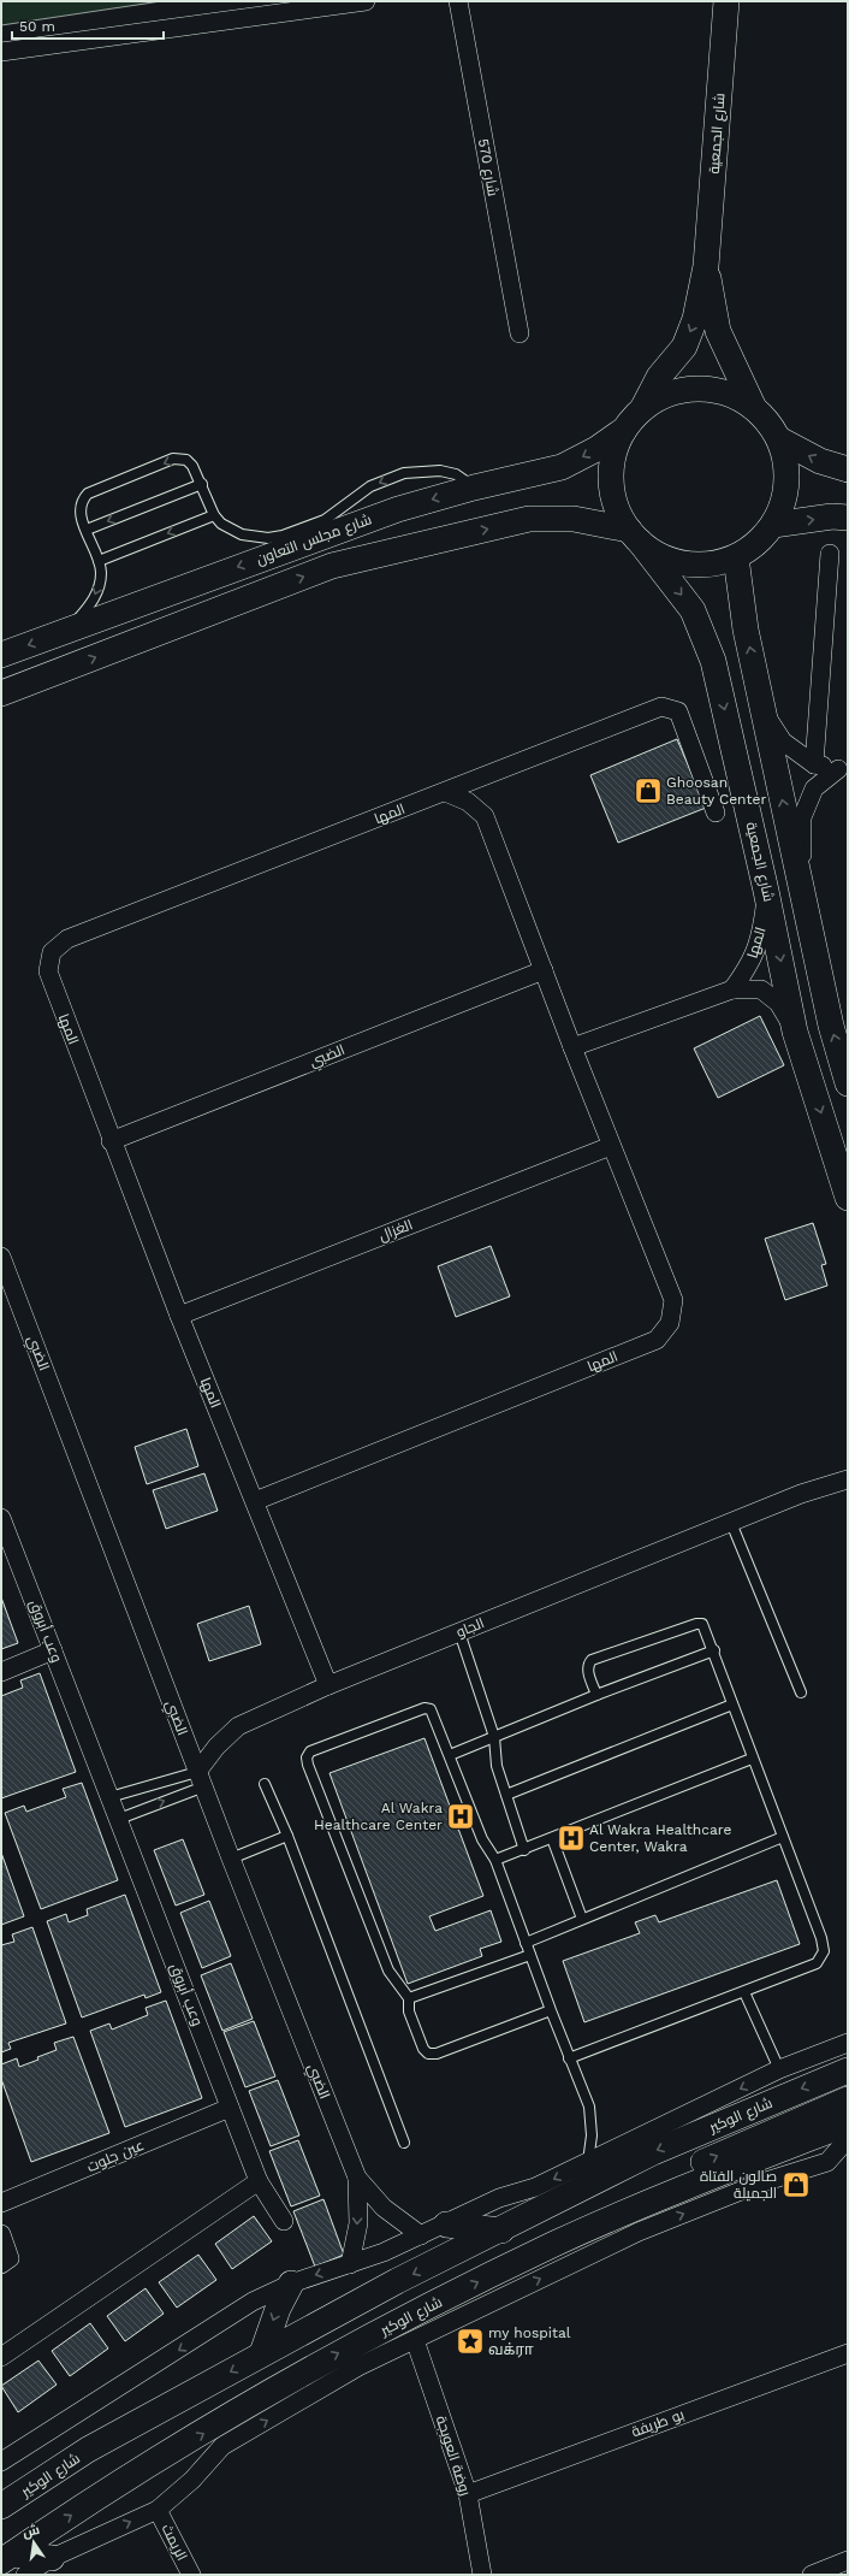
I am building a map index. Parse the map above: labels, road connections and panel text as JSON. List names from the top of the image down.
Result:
{
  "streets": {
    "main road": ["شارع الجمعية", "شارع مجلس التعاون", "شارع الوكير"],
    "street": [
      "شارع 570",
      "المها",
      "الضبي",
      "الغزال",
      "الجاو",
      "وعب أبروق",
      "عين جلوت",
      "بو طريفة",
      "روضة العويجة",
      "الريمث"
    ]
  },
  "crossings": [
    ["شارع الجمعية", "شارع مجلس التعاون"],
    ["شارع الجمعية", "المها"],
    ["المها", "الضبي"],
    ["المها", "الغزال"],
    ["المها", "الجاو"],
    ["الضبي", "الجاو"],
    ["وعب أبروق", "عين جلوت"],
    ["شارع الوكير", "روضة العويجة"],
    ["شارع الوكير", "الريمث"],
    ["بو طريفة", "روضة العويجة"]
  ],
  "places": {
    "shop": ["Ghoosan Beauty Center", "صالون الفتاة الجميلة"],
    "hospital": ["Al Wakra Healthcare Center", "Al Wakra Healthcare Center, Wakra"],
    "place": ["my hospital வக்ரா"]
  },
  "scale_bar": "50 m",
  "north": "top"
}
